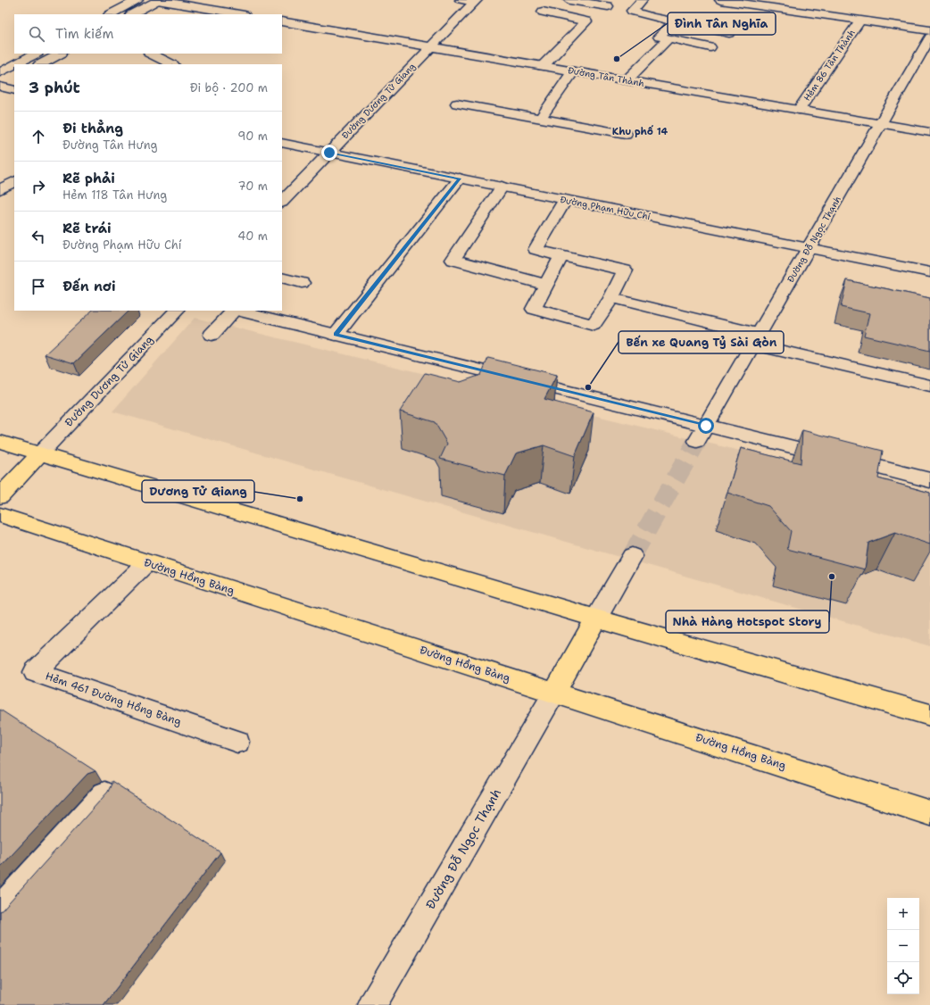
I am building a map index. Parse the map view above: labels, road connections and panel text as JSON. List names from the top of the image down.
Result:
{
  "streets": {
    "main road": ["Đường Hồng Bàng"],
    "street": [
      "Hẻm 86 Tân Thành",
      "Đường Tân Thành",
      "Đường Dương Tử Giang",
      "Đường Phạm Hữu Chí",
      "Đường Đỗ Ngọc Thạnh",
      "Hẻm 461 Đường Hồng Bàng"
    ]
  },
  "crossings": [
    ["Hẻm 86 Tân Thành", "Đường Tân Thành"],
    ["Đường Tân Thành", "Đường Dương Tử Giang"],
    ["Đường Tân Thành", "Đường Đỗ Ngọc Thạnh"],
    ["Đường Dương Tử Giang", "Đường Phạm Hữu Chí"],
    ["Đường Phạm Hữu Chí", "Đường Đỗ Ngọc Thạnh"],
    ["Đường Đỗ Ngọc Thạnh", "Đường Hồng Bàng"],
    ["Đường Hồng Bàng", "Hẻm 461 Đường Hồng Bàng"]
  ],
  "districts": ["Khu phố 14"],
  "places": [
    "Đình Tân Nghĩa",
    "Bến xe Quang Tỷ Sài Gòn",
    "Dương Tử Giang",
    "Nhà Hàng Hotspot Story"
  ],
  "page": {
    "search": "Tìm kiếm",
    "heading": ["3 phút", "Đi bộ · 200 m"],
    "list": [
      ["Đi thẳng", "Đường Tân Hưng", "90 m"],
      ["Rẽ phải", "Hẻm 118 Tân Hưng", "70 m"],
      ["Rẽ trái", "Đường Phạm Hữu Chí", "40 m"],
      "Đến nơi"
    ],
    "map_buttons": ["+", "−"]
  }
}
